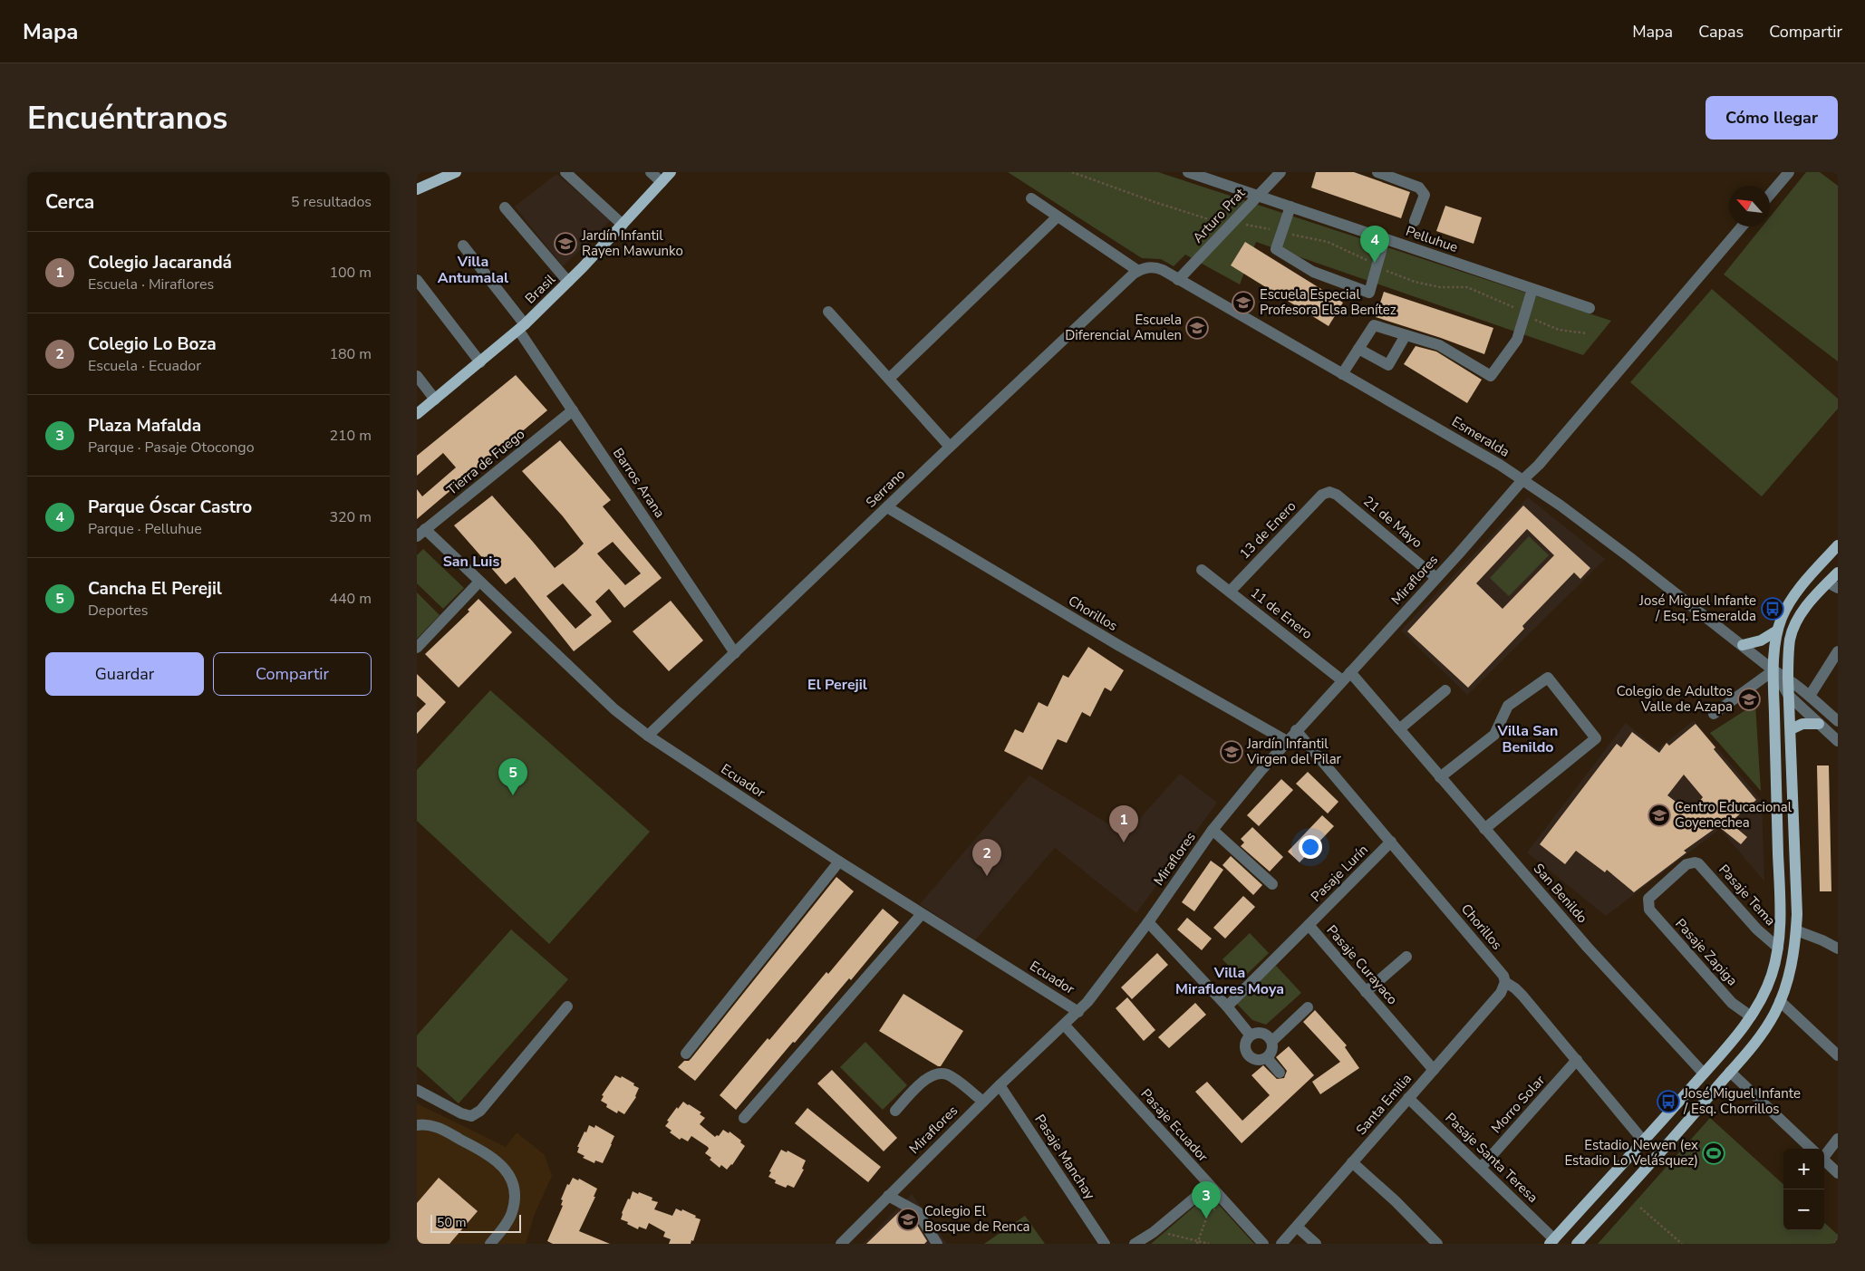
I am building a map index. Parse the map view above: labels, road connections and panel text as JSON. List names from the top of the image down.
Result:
{
  "streets": {
    "main road": ["Brasil"],
    "street": [
      "Arturo Prat",
      "Pelluhue",
      "Esmeralda",
      "Tierra de Fuego",
      "Barros Arana",
      "Serrano",
      "21 de Mayo",
      "13 de Enero",
      "Miraflores",
      "Chorillos",
      "11 de Enero",
      "Ecuador",
      "Pasaje Lurín",
      "San Benildo",
      "Pasaje Tema",
      "Pasaje Zapiga",
      "Pasaje Curayaco",
      "Santa Emilia",
      "Morro Solar",
      "Pasaje Ecuador",
      "Pasaje Manchay",
      "Pasaje Santa Teresa"
    ]
  },
  "crossings": [
    ["Arturo Prat", "Pelluhue"],
    ["Arturo Prat", "Esmeralda"],
    ["Brasil", "Barros Arana"],
    ["Esmeralda", "Serrano"],
    ["Esmeralda", "Miraflores"],
    ["Tierra de Fuego", "Barros Arana"],
    ["Tierra de Fuego", "Ecuador"],
    ["Barros Arana", "Serrano"],
    ["Serrano", "Chorillos"],
    ["Serrano", "Ecuador"],
    ["21 de Mayo", "13 de Enero"],
    ["21 de Mayo", "Miraflores"],
    ["13 de Enero", "11 de Enero"],
    ["Miraflores", "Chorillos"],
    ["Miraflores", "11 de Enero"],
    ["Miraflores", "Ecuador"],
    ["Miraflores", "San Benildo"],
    ["Miraflores", "Pasaje Ecuador"],
    ["Miraflores", "Pasaje Manchay"],
    ["Chorillos", "Pasaje Lurín"],
    ["Chorillos", "Santa Emilia"],
    ["Chorillos", "Morro Solar"],
    ["11 de Enero", "San Benildo"],
    ["Pasaje Lurín", "Pasaje Curayaco"],
    ["Pasaje Tema", "Pasaje Zapiga"],
    ["Pasaje Curayaco", "Santa Emilia"],
    ["Santa Emilia", "Pasaje Santa Teresa"],
    ["Morro Solar", "Pasaje Santa Teresa"]
  ],
  "districts": [
    "Villa Antumalal",
    "San Luis",
    "El Perejil",
    "Villa San Benildo",
    "Villa Miraflores Moya"
  ],
  "places": {
    "school or university": [
      "Jardín Infantil Rayen Mawunko",
      "Escuela Especial Profesora Elsa Benítez",
      "Escuela Diferencial Amulen",
      "Colegio de Adultos Valle de Azapa",
      "Jardín Infantil Virgen del Pilar",
      "Centro Educacional Goyenechea",
      "Colegio El Bosque de Renca"
    ],
    "bus stop": ["José Miguel Infante / Esq. Esmeralda", "José Miguel Infante / Esq. Chorrillos"],
    "sports": ["Estadio Newen (ex Estadio Lo Velásquez)"]
  },
  "scale_bar": "50 m",
  "north": "top left",
  "page": {
    "header": "Mapa",
    "nav": ["Mapa", "Capas", "Compartir"],
    "buttons": [
      "Cómo llegar",
      ["Guardar", "Compartir"]
    ],
    "title": "Encuéntranos",
    "heading": ["Cerca", "5 resultados"],
    "pins": [
      "4",
      "5",
      "1",
      "2",
      "3"
    ],
    "list": [
      {
        "mark": "1",
        "name": "Colegio Jacarandá",
        "note": "Escuela · Miraflores",
        "value": "100 m"
      },
      {
        "mark": "2",
        "name": "Colegio Lo Boza",
        "note": "Escuela · Ecuador",
        "value": "180 m"
      },
      {
        "mark": "3",
        "name": "Plaza Mafalda",
        "note": "Parque · Pasaje Otocongo",
        "value": "210 m"
      },
      {
        "mark": "4",
        "name": "Parque Óscar Castro",
        "note": "Parque · Pelluhue",
        "value": "320 m"
      },
      {
        "mark": "5",
        "name": "Cancha El Perejil",
        "note": "Deportes",
        "value": "440 m"
      }
    ],
    "map_buttons": ["+", "−"],
    "scale": "50 m"
  }
}
